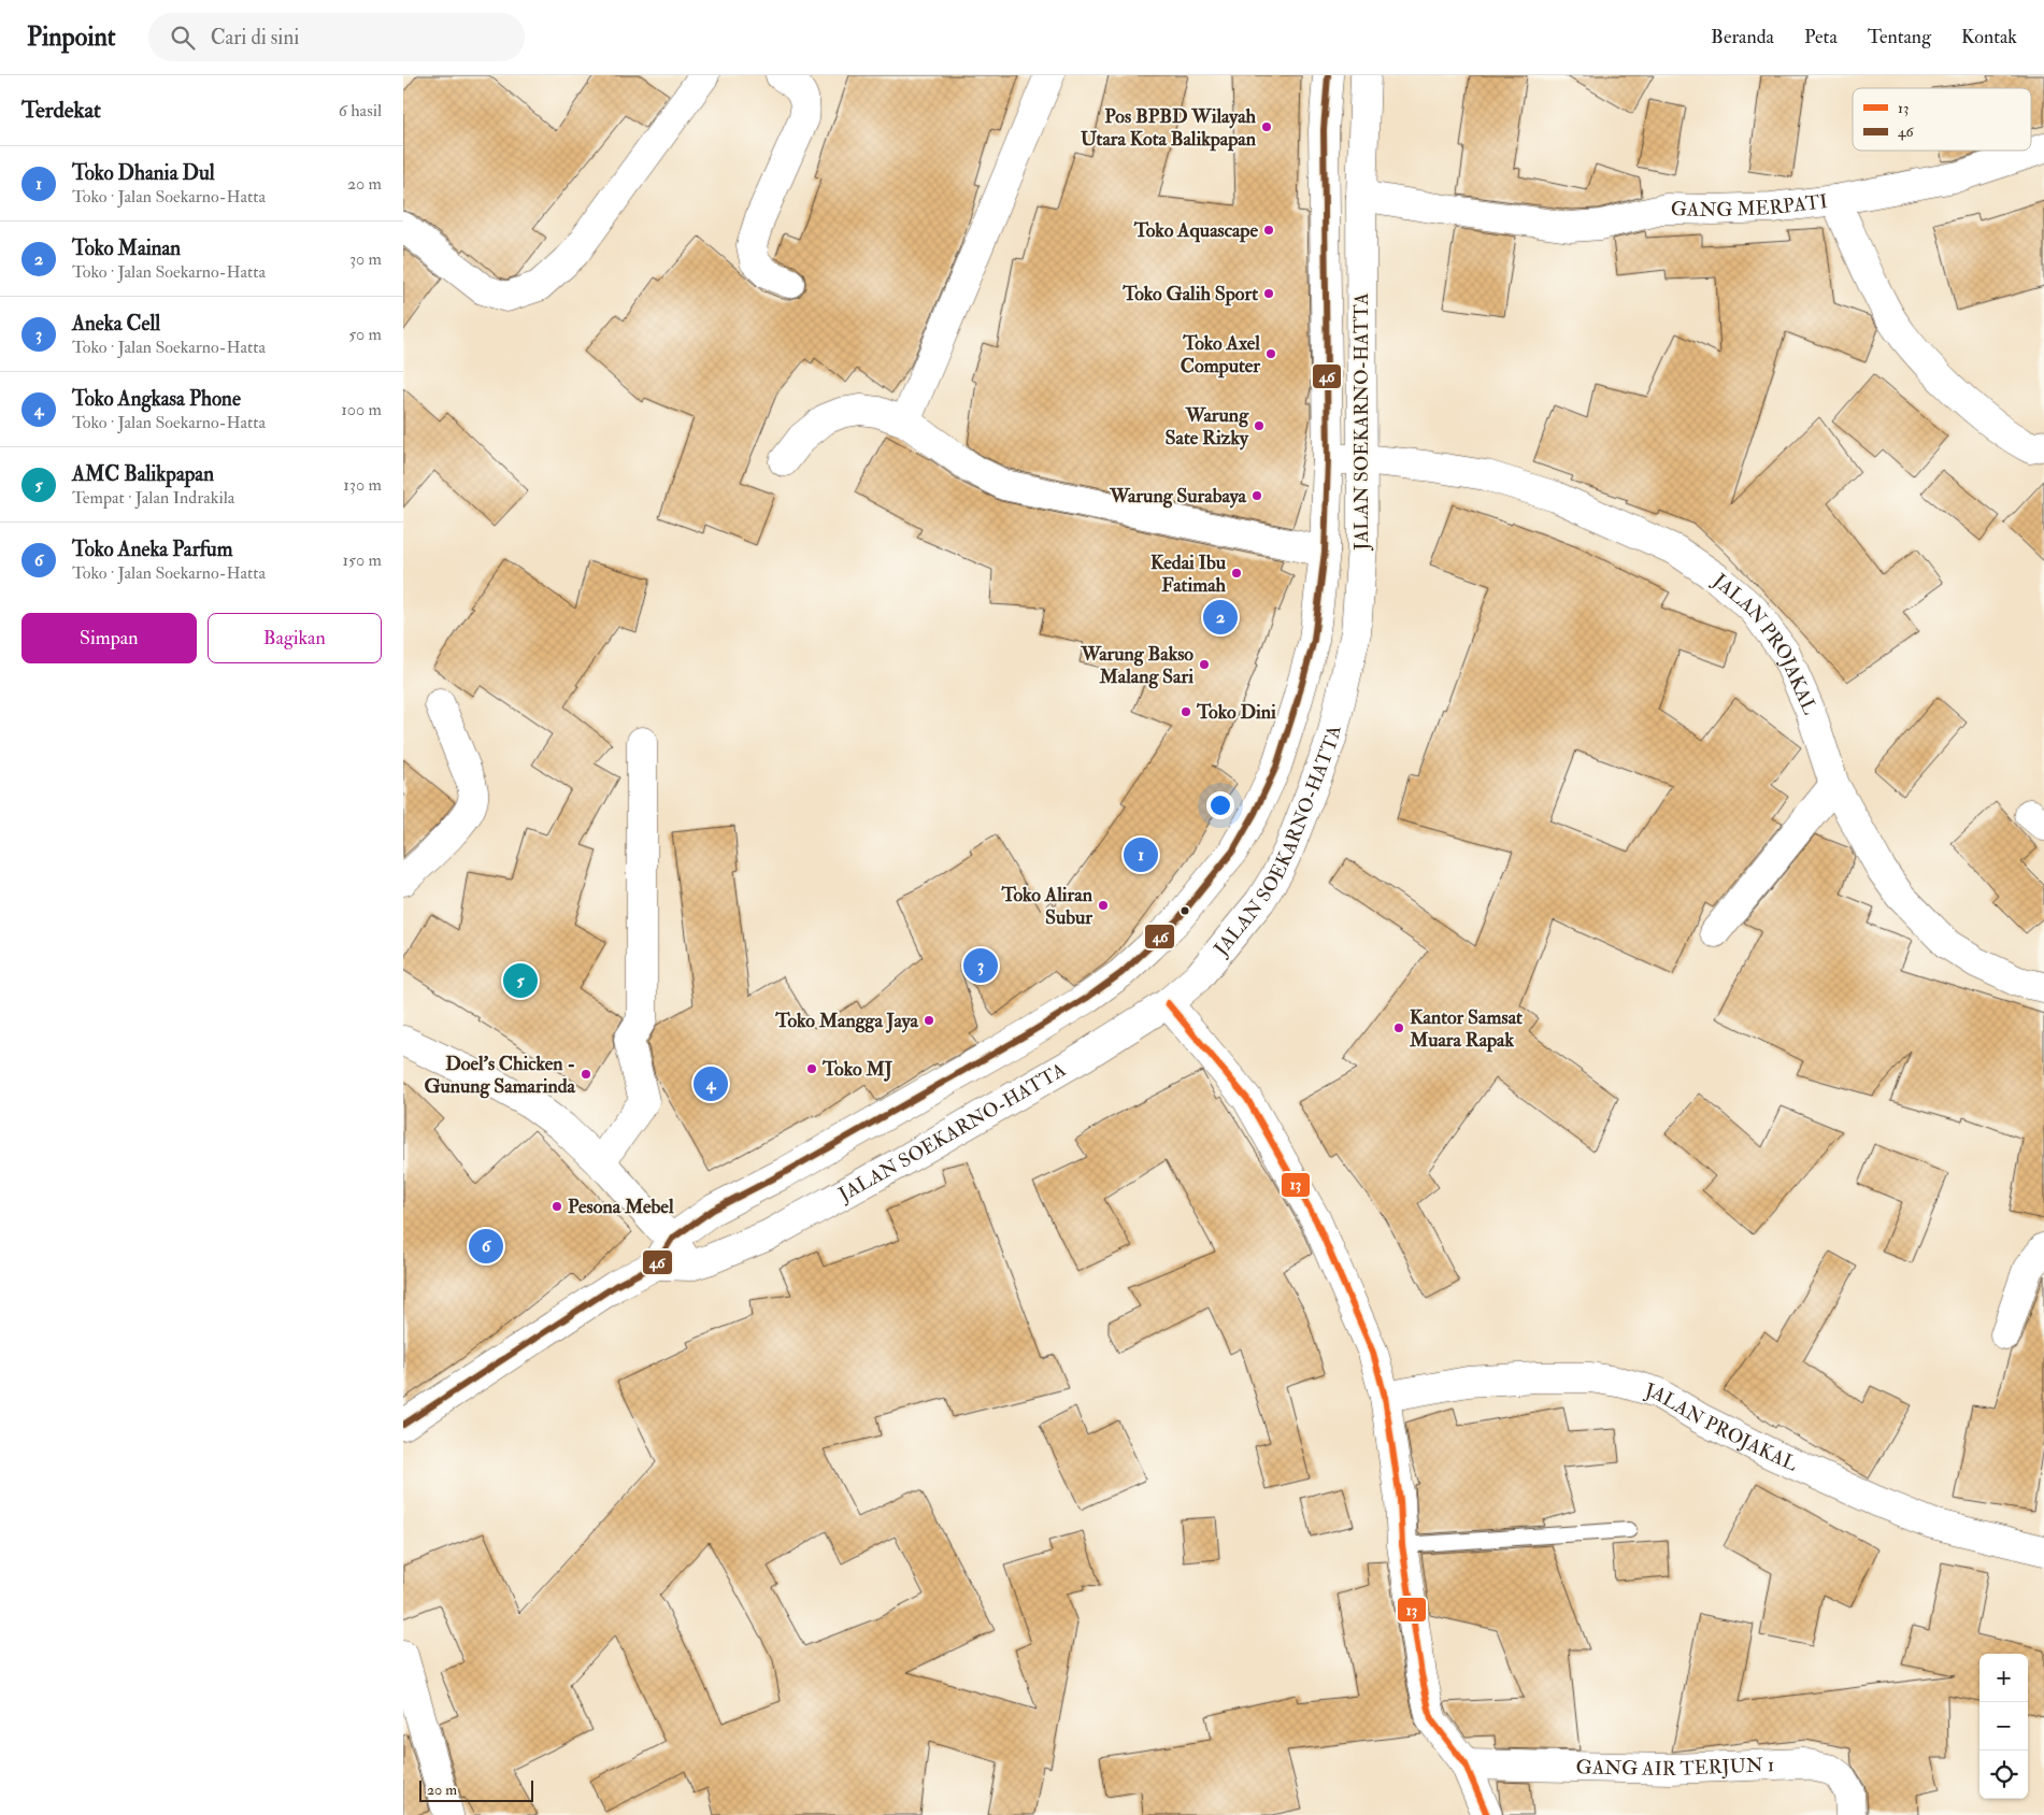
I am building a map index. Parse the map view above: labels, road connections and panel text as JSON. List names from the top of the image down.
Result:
{
  "streets": {
    "main road": [
      "GANG MERPATI",
      "JALAN SOEKARNO-HATTA",
      "JALAN PROJAKAL",
      "GANG AIR TERJUN 1"
    ]
  },
  "crossings": [
    ["GANG MERPATI", "JALAN SOEKARNO-HATTA"],
    ["JALAN SOEKARNO-HATTA", "JALAN PROJAKAL"]
  ],
  "places": [
    "Pos BPBD Wilayah Utara Kota Balikpapan",
    "Toko Aquascape",
    "Toko Galih Sport",
    "Toko Axel Computer",
    "Warung Sate Rizky",
    "Warung Surabaya",
    "Kedai Ibu Fatimah",
    "Warung Bakso Malang Sari",
    "Toko Dini",
    "Toko Aliran Subur",
    "Toko Mangga Jaya",
    "Kantor Samsat Muara Rapak",
    "Toko MJ",
    "Doel's Chicken - Gunung Samarinda",
    "Pesona Mebel"
  ],
  "lines": ["transit line 46", "transit line 13"],
  "legend": ["13", "46"],
  "scale_bar": "20 m",
  "page": {
    "header": "Pinpoint",
    "search": "Cari di sini",
    "nav": [
      "Beranda",
      "Peta",
      "Tentang",
      "Kontak"
    ],
    "heading": ["Terdekat", "6 hasil"],
    "list": [
      {
        "mark": "1",
        "name": "Toko Dhania Dul",
        "note": "Toko · Jalan Soekarno-Hatta",
        "value": "20 m"
      },
      {
        "mark": "2",
        "name": "Toko Mainan",
        "note": "Toko · Jalan Soekarno-Hatta",
        "value": "30 m"
      },
      {
        "mark": "3",
        "name": "Aneka Cell",
        "note": "Toko · Jalan Soekarno-Hatta",
        "value": "50 m"
      },
      {
        "mark": "4",
        "name": "Toko Angkasa Phone",
        "note": "Toko · Jalan Soekarno-Hatta",
        "value": "100 m"
      },
      {
        "mark": "5",
        "name": "AMC Balikpapan",
        "note": "Tempat · Jalan Indrakila",
        "value": "130 m"
      },
      {
        "mark": "6",
        "name": "Toko Aneka Parfum",
        "note": "Toko · Jalan Soekarno-Hatta",
        "value": "150 m"
      }
    ],
    "buttons": ["Simpan", "Bagikan"],
    "pins": [
      "2",
      "1",
      "3",
      "5",
      "4",
      "6"
    ],
    "map_buttons": ["+", "−"],
    "scale": "20 m"
  }
}
